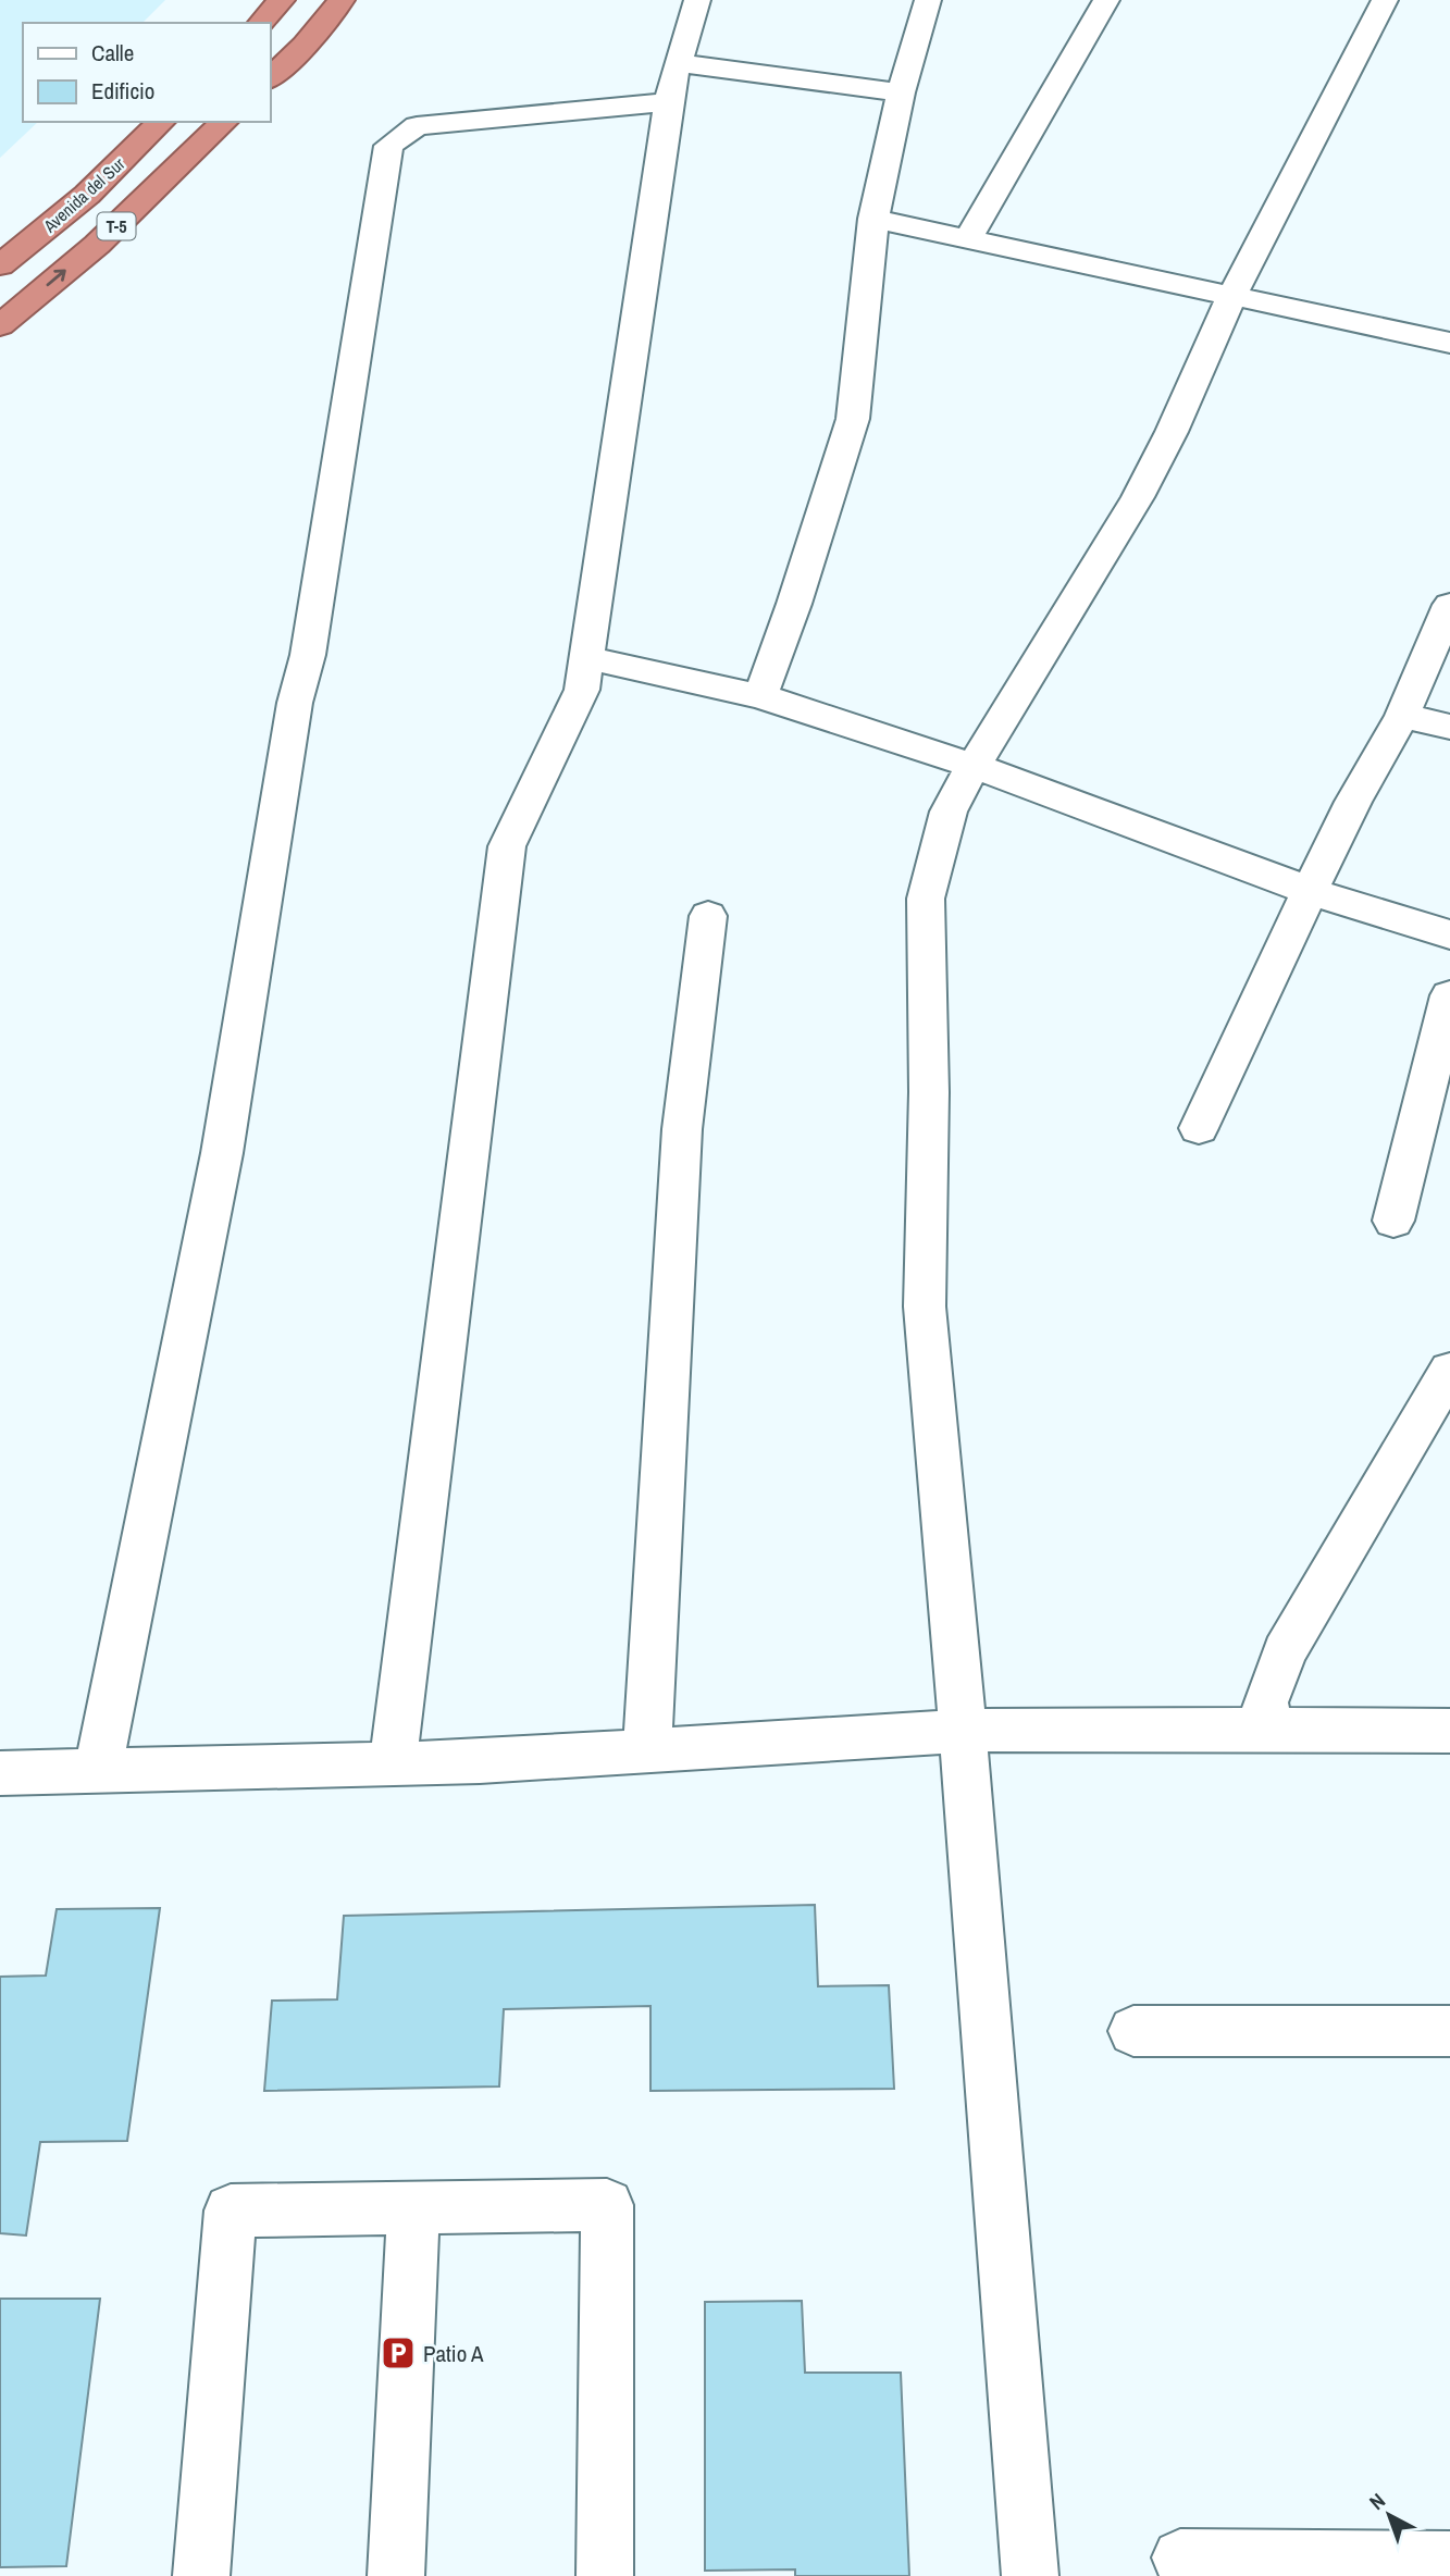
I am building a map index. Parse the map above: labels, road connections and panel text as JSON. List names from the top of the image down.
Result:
{
  "streets": {
    "highway": ["Avenida del Sur", "T-5"]
  },
  "places": {
    "parking": ["Patio A"]
  },
  "legend": ["Calle", "Edificio"],
  "north": "top left"
}
